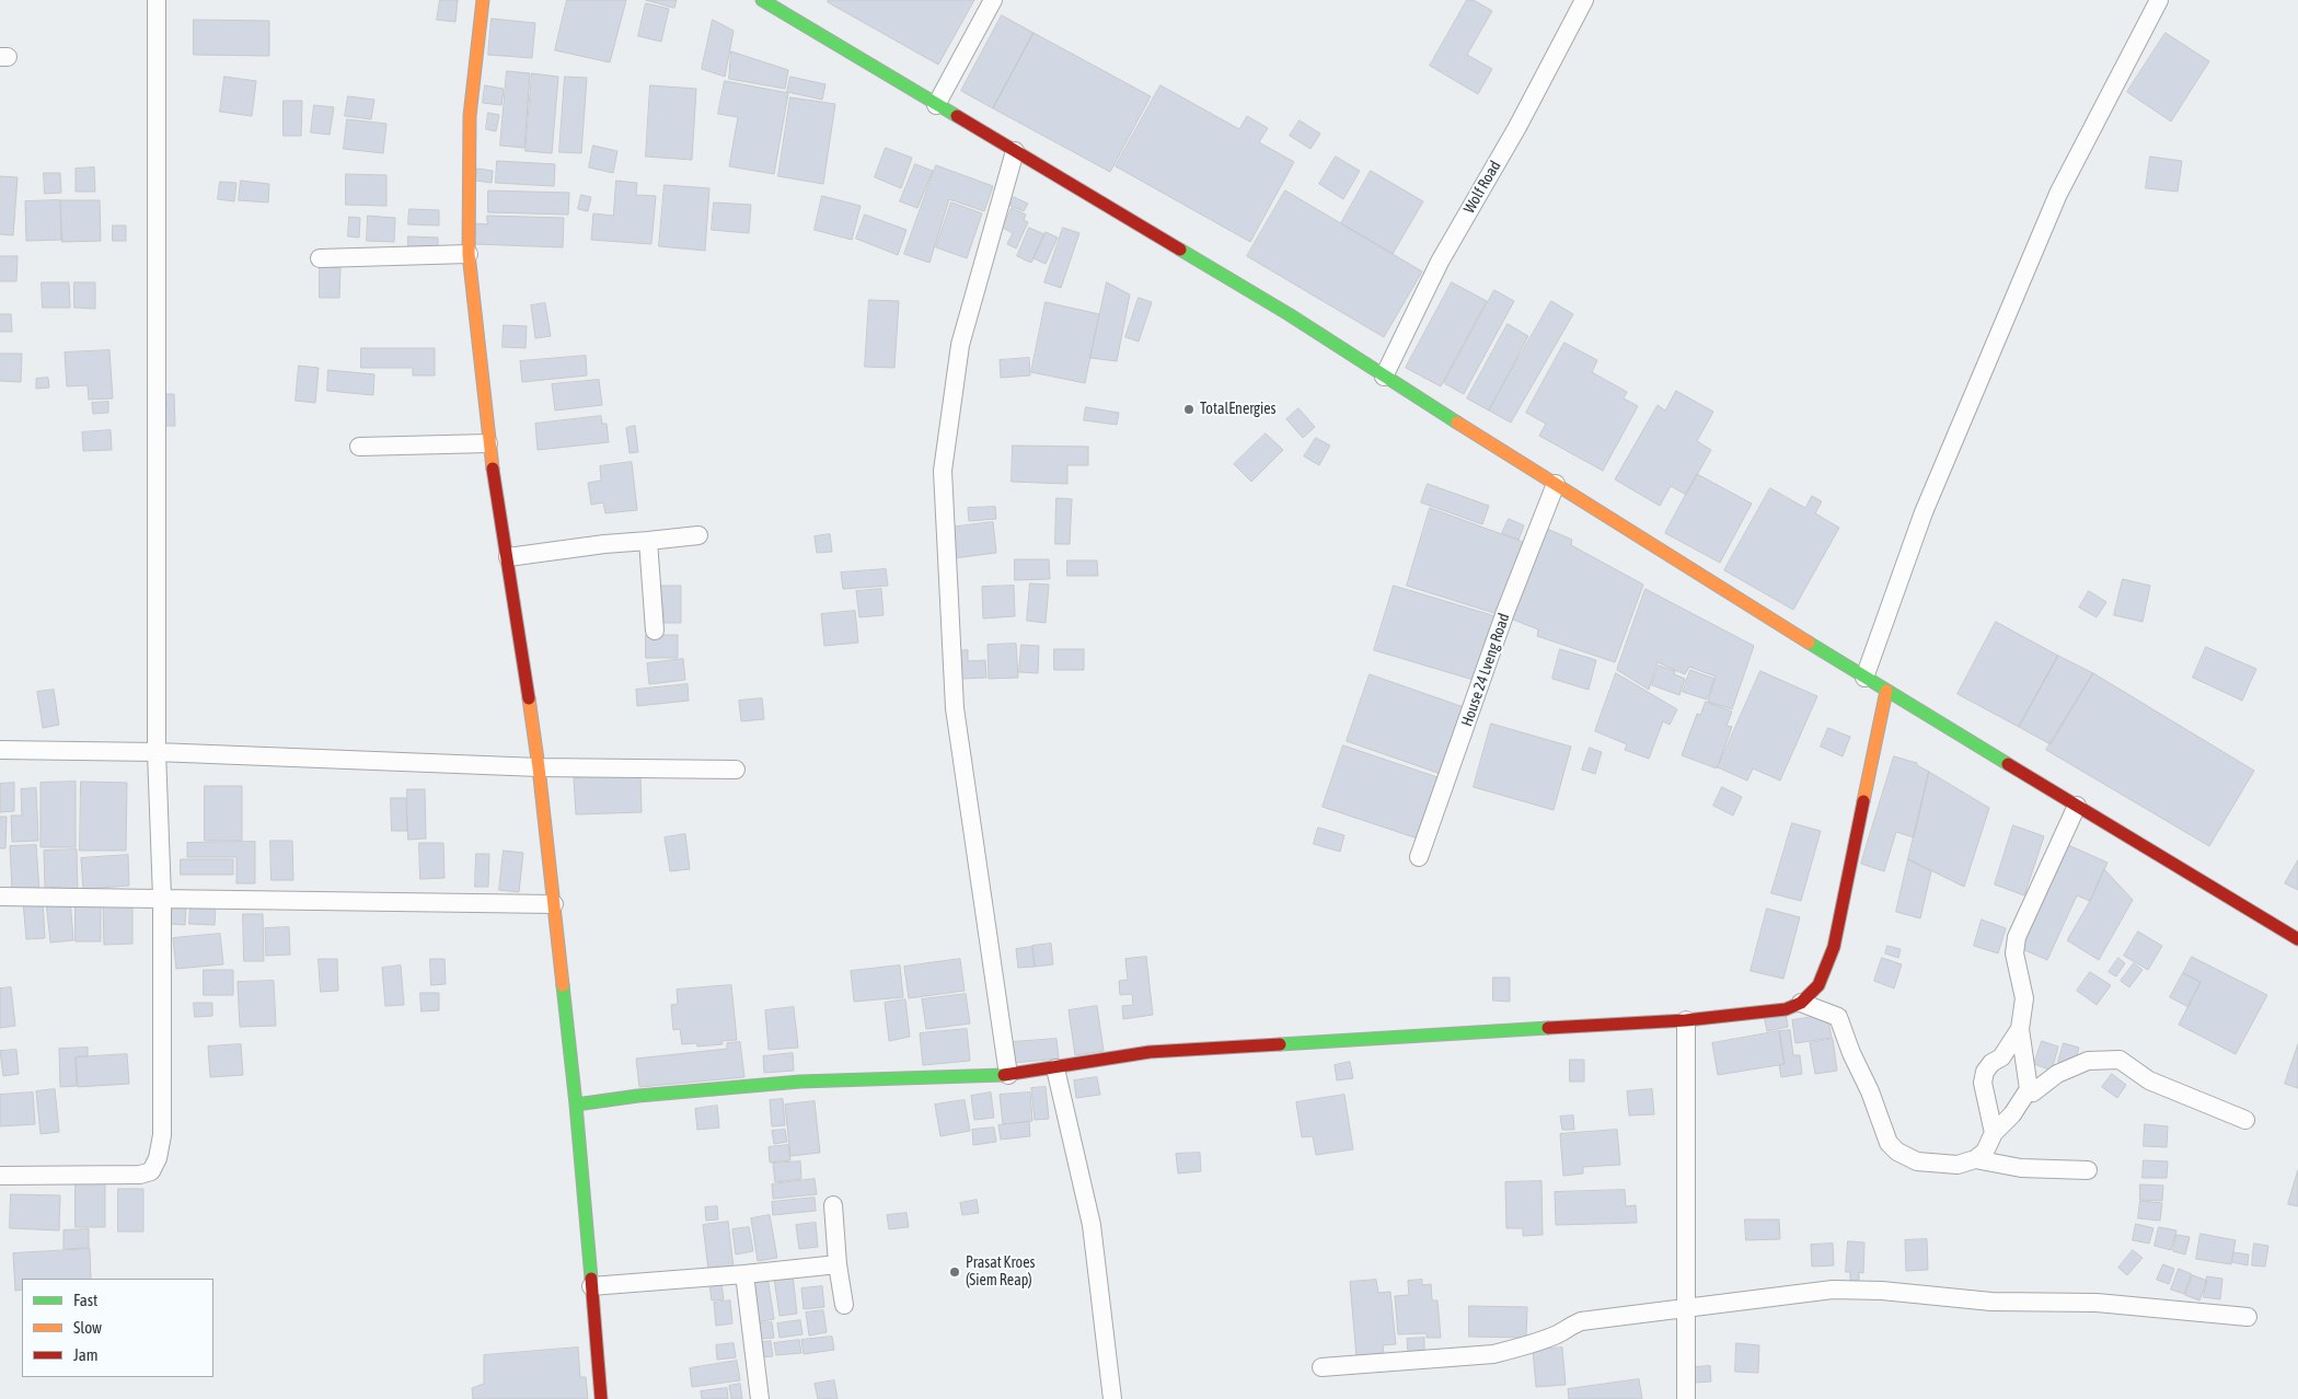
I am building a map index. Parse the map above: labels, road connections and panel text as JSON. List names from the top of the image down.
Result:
{
  "streets": {
    "street": ["Wolf Road", "House 24 Lveng Road"]
  },
  "places": ["TotalEnergies", "Prasat Kroes (Siem Reap)"],
  "legend": ["Fast", "Slow", "Jam"]
}
